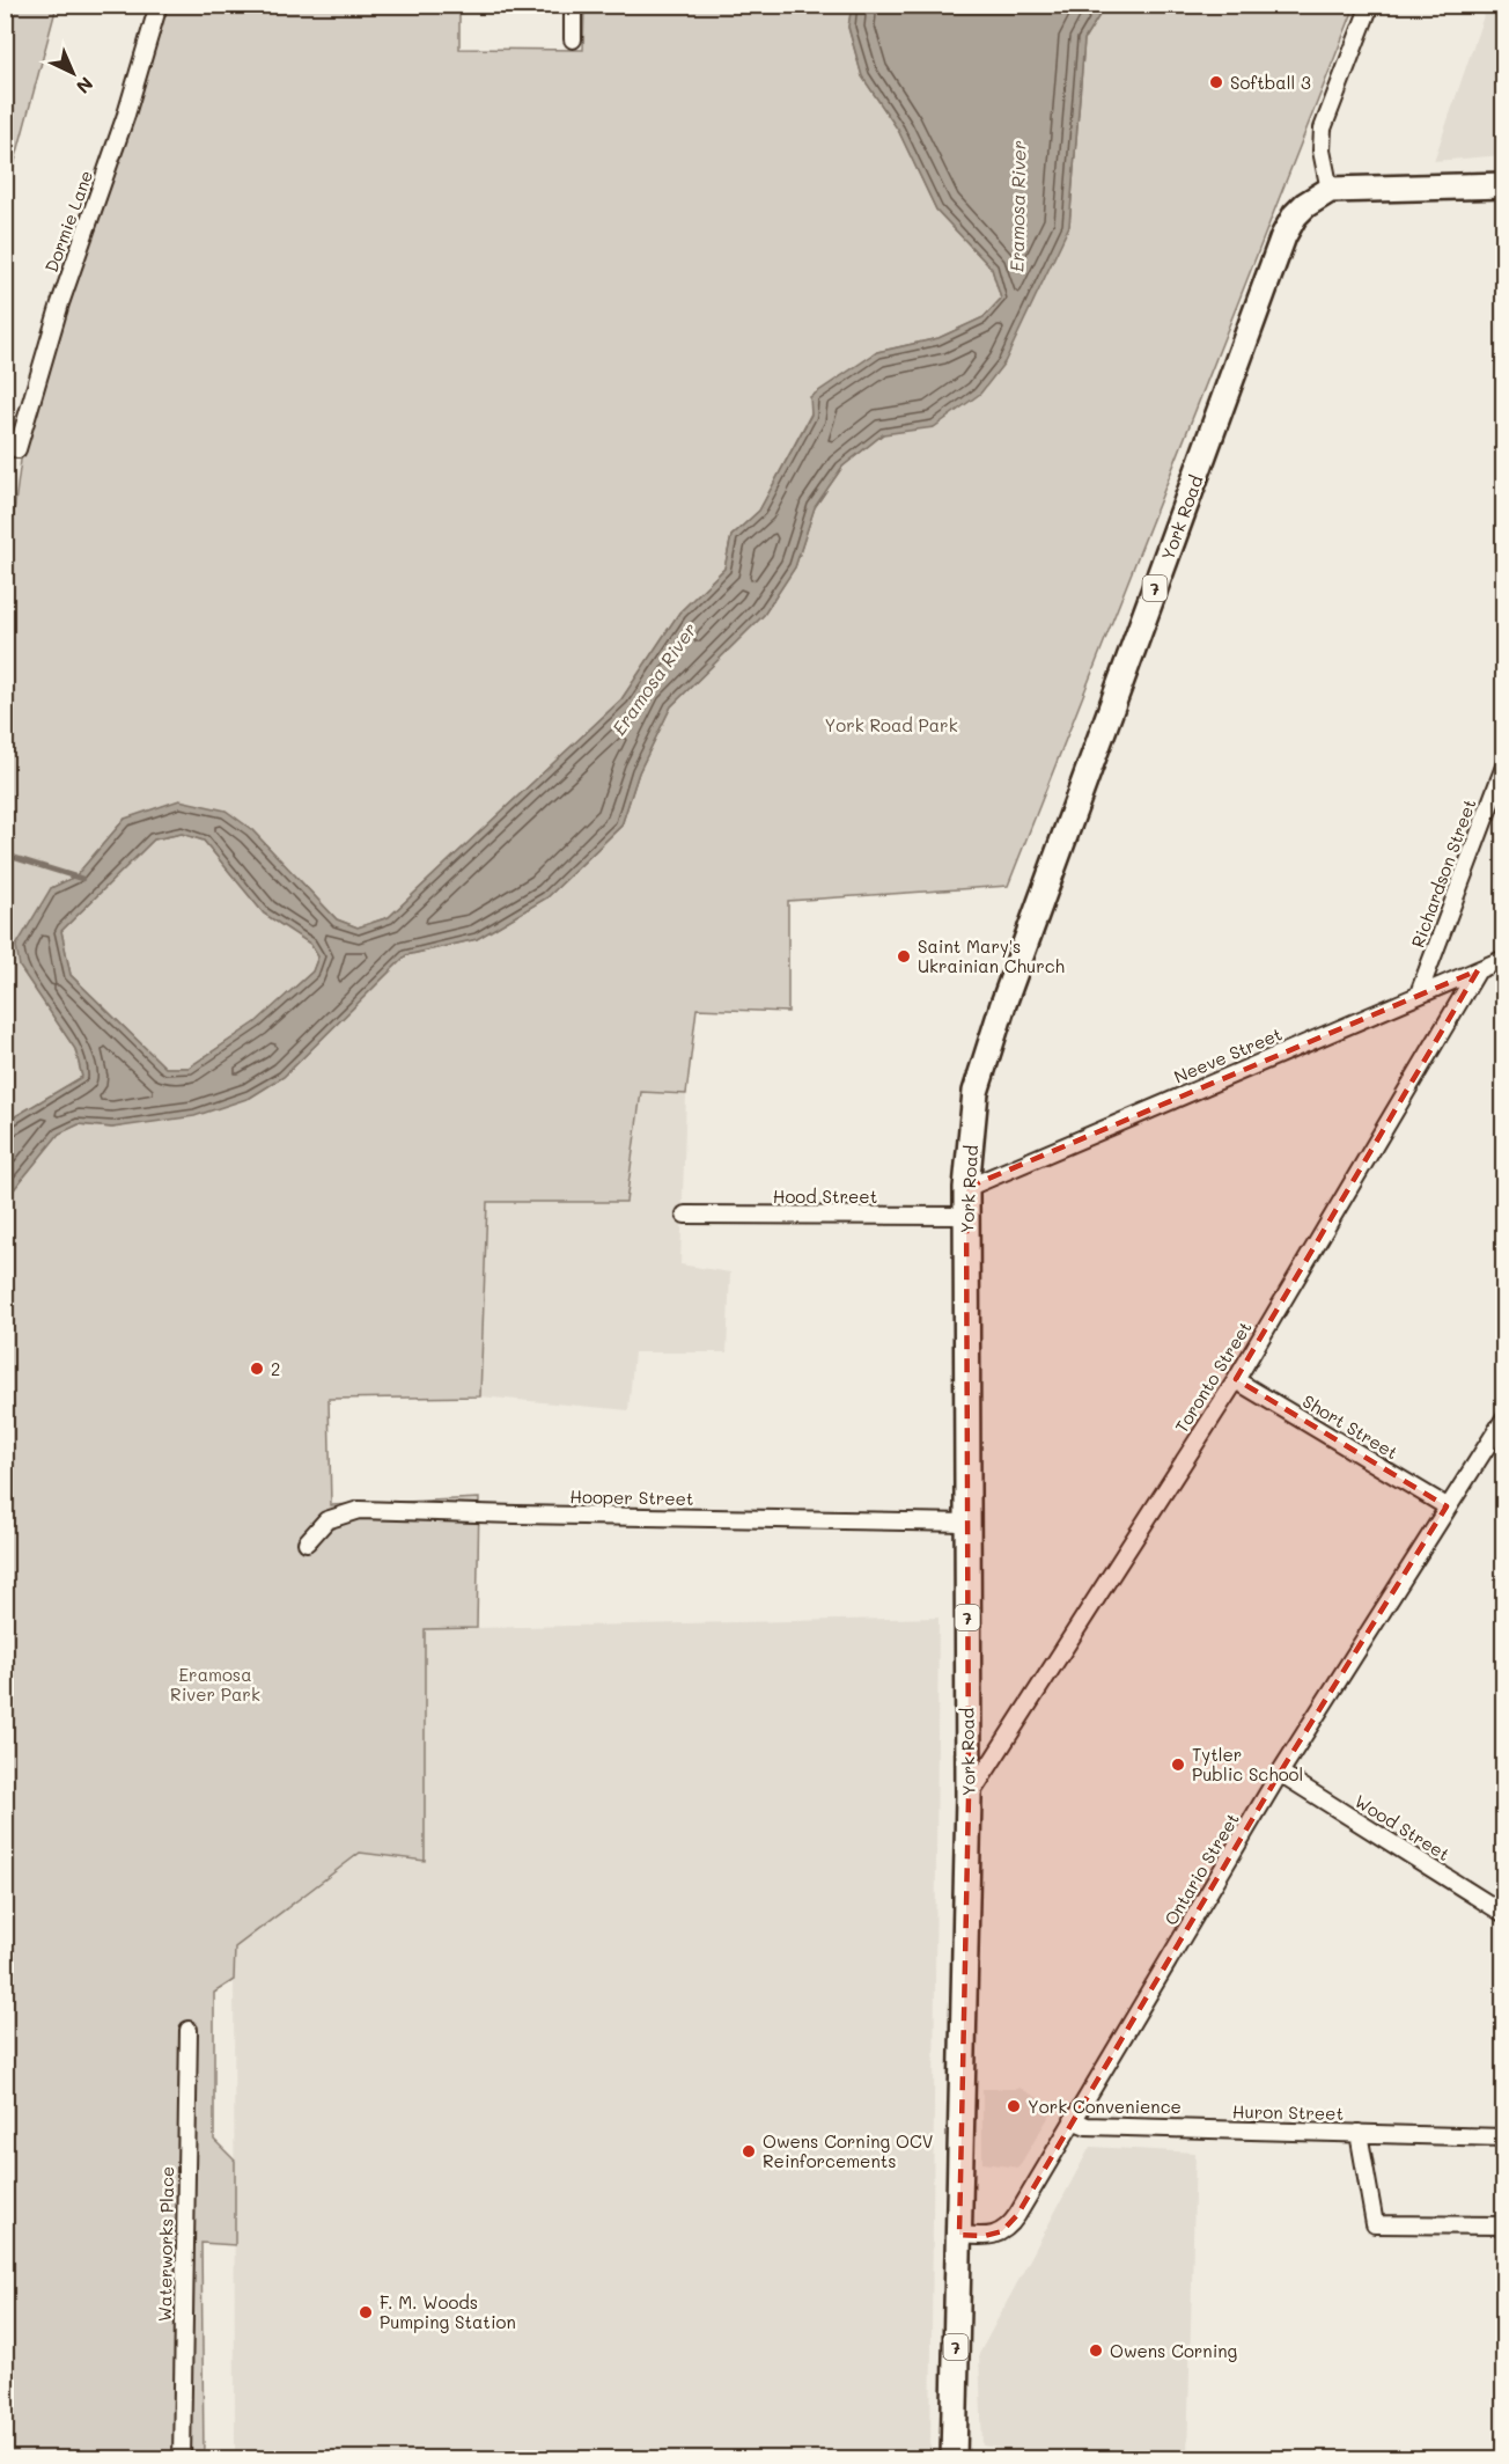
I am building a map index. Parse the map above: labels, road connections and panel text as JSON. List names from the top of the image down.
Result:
{
  "streets": {
    "main road": ["York Road", "7"],
    "street": [
      "Dormie Lane",
      "Richardson Street",
      "Neeve Street",
      "Hood Street",
      "Toronto Street",
      "Short Street",
      "Hooper Street",
      "Wood Street",
      "Ontario Street",
      "Huron Street",
      "Waterworks Place"
    ]
  },
  "crossings": [
    ["York Road", "Neeve Street"],
    ["York Road", "Hood Street"],
    ["York Road", "Toronto Street"],
    ["York Road", "Hooper Street"],
    ["York Road", "Ontario Street"],
    ["Richardson Street", "Neeve Street"],
    ["Neeve Street", "Toronto Street"],
    ["Toronto Street", "Short Street"],
    ["Short Street", "Ontario Street"],
    ["Wood Street", "Ontario Street"],
    ["Ontario Street", "Huron Street"]
  ],
  "water": ["Eramosa River"],
  "parks": ["York Road Park", "Eramosa River Park"],
  "places": [
    "Softball 3",
    "Saint Mary's Ukrainian Church",
    "2",
    "Tytler Public School",
    "York Convenience",
    "Owens Corning OCV Reinforcements",
    "F. M. Woods Pumping Station",
    "Owens Corning"
  ],
  "north": "bottom right"
}
